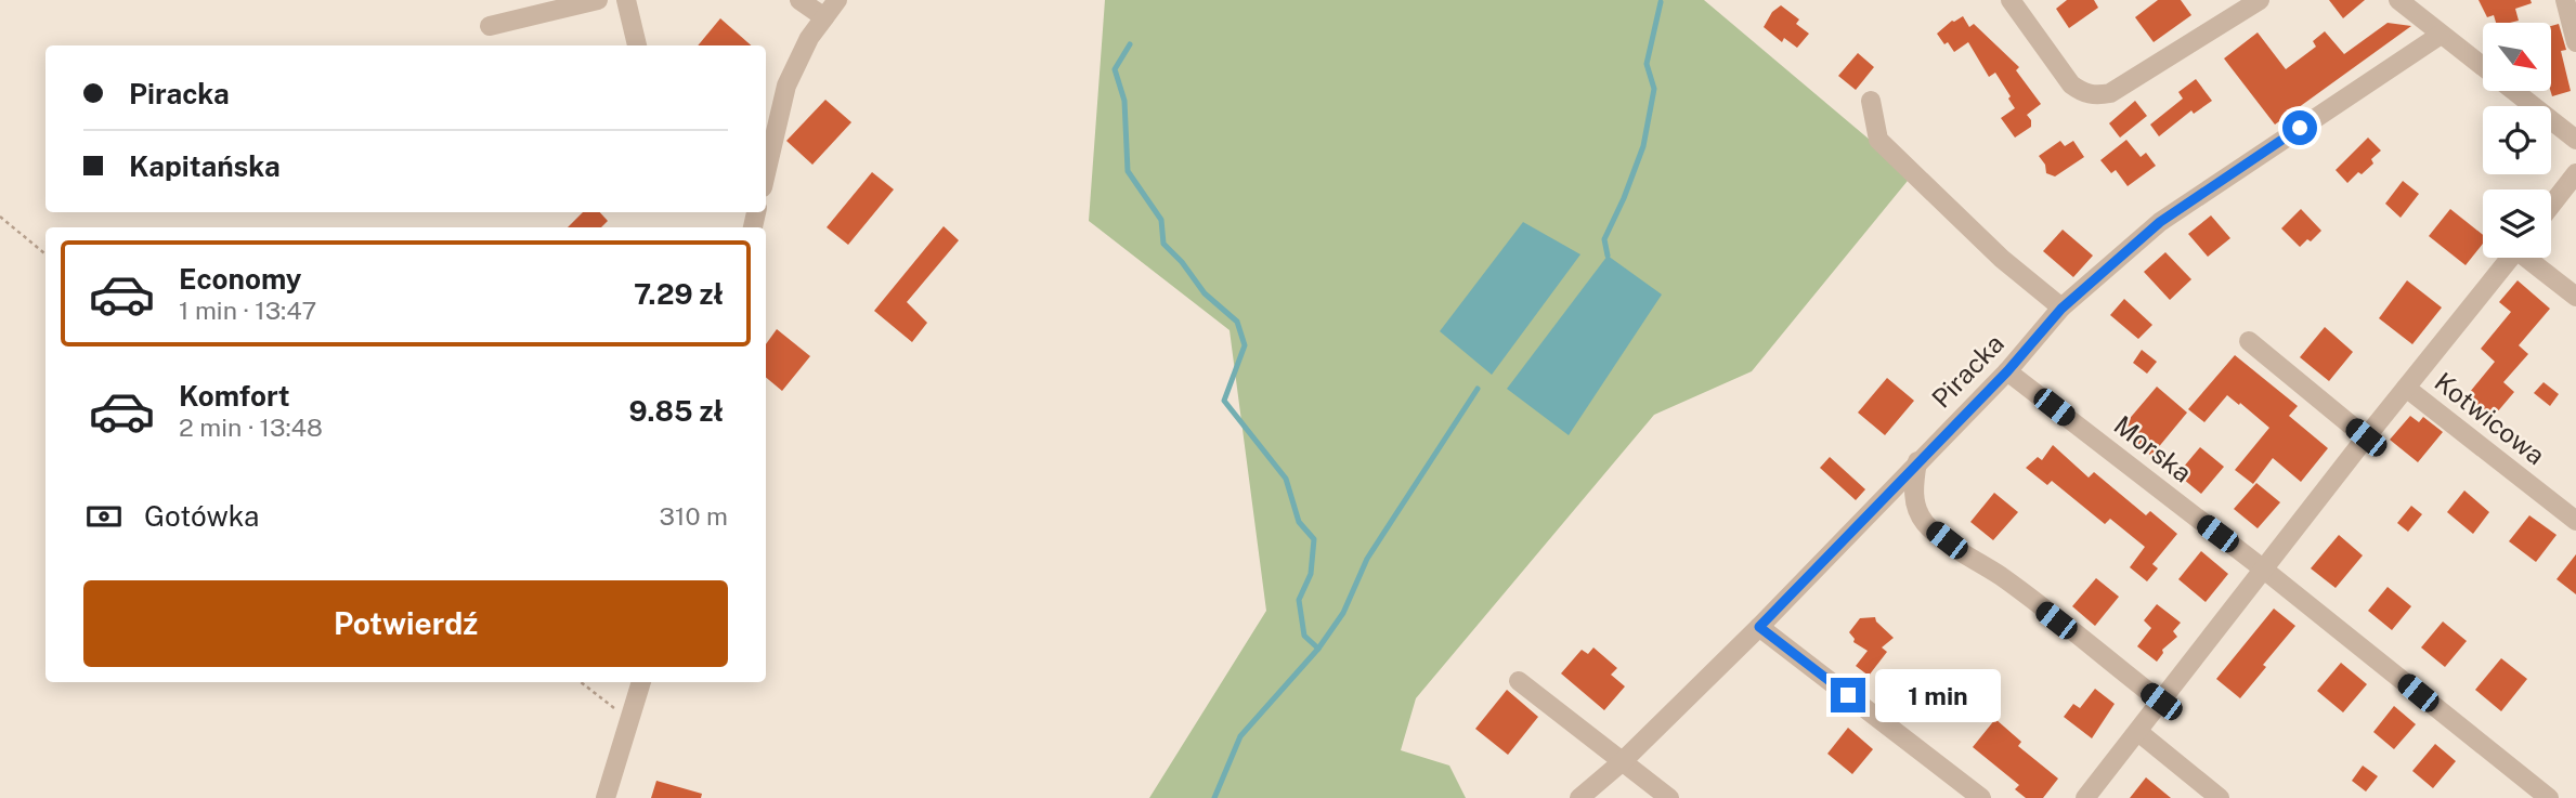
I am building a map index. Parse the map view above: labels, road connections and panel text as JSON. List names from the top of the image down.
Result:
{
  "streets": {
    "street": ["Piracka", "Kotwicowa", "Morska"]
  },
  "crossings": [
    ["Piracka", "Morska"]
  ],
  "north": "bottom right",
  "page": {
    "banner": ["Piracka", "Kapitańska"],
    "list": [
      {
        "name": "Economy",
        "note": "1 min · 13:47",
        "value": "7.29 zł"
      },
      {
        "name": "Komfort",
        "note": "2 min · 13:48",
        "value": "9.85 zł"
      }
    ],
    "pay": ["Gotówka", "310 m"],
    "buttons": "Potwierdź",
    "bubble": "1 min"
  }
}
